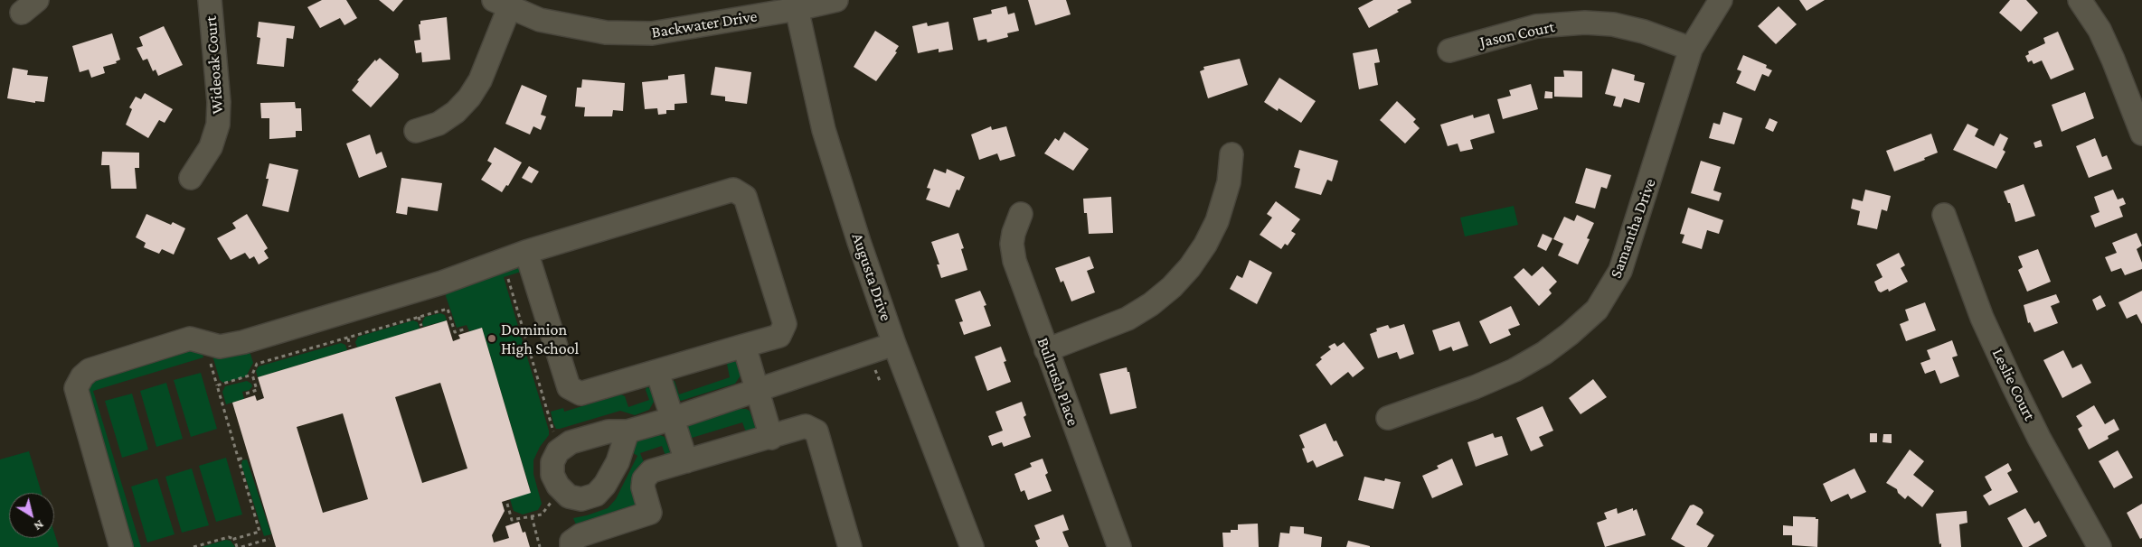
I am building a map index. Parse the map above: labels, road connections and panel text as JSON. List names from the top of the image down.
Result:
{
  "streets": {
    "street": [
      "Backwater Drive",
      "Jason Court",
      "Wideoak Court",
      "Samantha Drive",
      "Augusta Drive",
      "Bullrush Place",
      "Leslie Court"
    ]
  },
  "crossings": [
    ["Backwater Drive", "Augusta Drive"],
    ["Jason Court", "Samantha Drive"]
  ],
  "places": ["Dominion High School"],
  "north": "bottom right"
}
